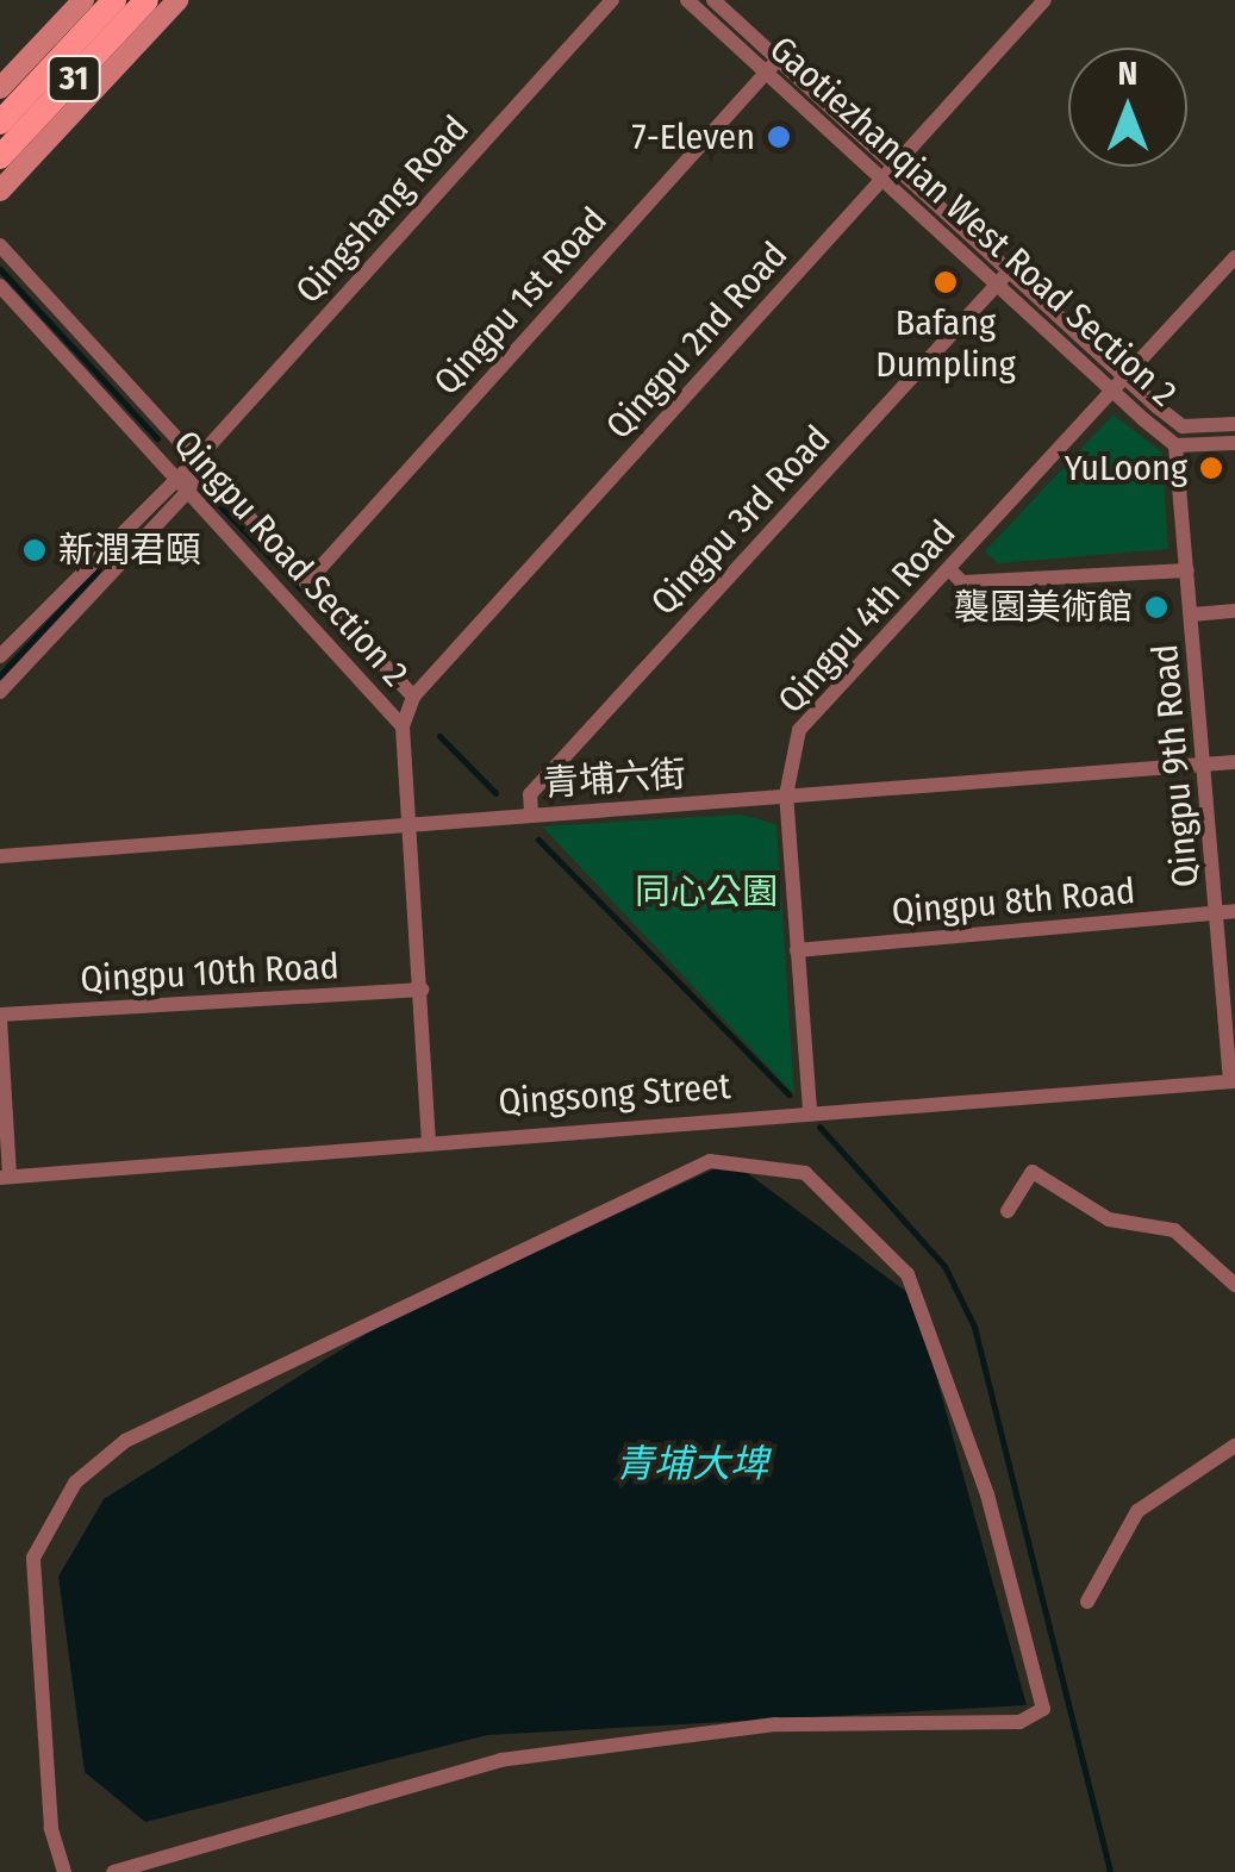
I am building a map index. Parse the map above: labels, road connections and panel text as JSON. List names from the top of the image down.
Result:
{
  "streets": {
    "main road": ["31"],
    "street": [
      "Qingshang Road",
      "Gaotiezhanqian West Road Section 2",
      "Qingpu 1st Road",
      "Qingpu 2nd Road",
      "Qingpu 3rd Road",
      "Qingpu Road Section 2",
      "Qingpu 4th Road",
      "Qingpu 9th Road",
      "青埔六街",
      "Qingpu 8th Road",
      "Qingpu 10th Road",
      "Qingsong Street"
    ]
  },
  "crossings": [
    ["Qingshang Road", "Qingpu Road Section 2"],
    ["Gaotiezhanqian West Road Section 2", "Qingpu 1st Road"],
    ["Gaotiezhanqian West Road Section 2", "Qingpu 2nd Road"],
    ["Gaotiezhanqian West Road Section 2", "Qingpu 3rd Road"],
    ["Gaotiezhanqian West Road Section 2", "Qingpu 4th Road"],
    ["Gaotiezhanqian West Road Section 2", "Qingpu 9th Road"],
    ["Qingpu 1st Road", "Qingpu Road Section 2"],
    ["Qingpu 2nd Road", "Qingpu Road Section 2"],
    ["Qingpu 3rd Road", "青埔六街"],
    ["Qingpu Road Section 2", "青埔六街"],
    ["Qingpu Road Section 2", "Qingpu 10th Road"],
    ["Qingpu Road Section 2", "Qingsong Street"],
    ["Qingpu 4th Road", "青埔六街"],
    ["Qingpu 4th Road", "Qingpu 8th Road"],
    ["Qingpu 4th Road", "Qingsong Street"],
    ["Qingpu 9th Road", "青埔六街"],
    ["Qingpu 9th Road", "Qingpu 8th Road"],
    ["Qingpu 9th Road", "Qingsong Street"]
  ],
  "water": ["青埔大埤"],
  "parks": ["同心公園"],
  "places": [
    "7-Eleven",
    "Bafang Dumpling",
    "YuLoong",
    "新潤君頤",
    "襲園美術館"
  ],
  "north": "top"
}
